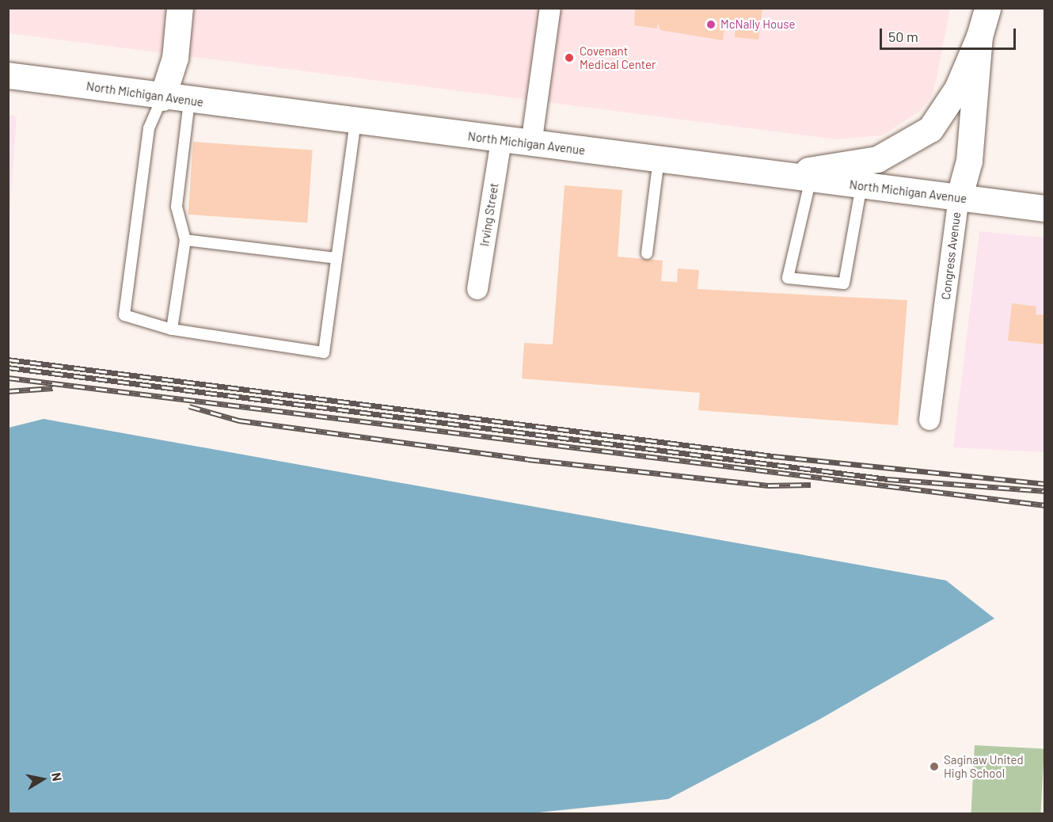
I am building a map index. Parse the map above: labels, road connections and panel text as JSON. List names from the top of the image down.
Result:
{
  "streets": {
    "main road": ["North Michigan Avenue", "Congress Avenue"],
    "street": ["Irving Street"]
  },
  "crossings": [
    ["North Michigan Avenue", "Irving Street"],
    ["North Michigan Avenue", "Congress Avenue"]
  ],
  "places": ["McNally House", "Covenant Medical Center", "Saginaw United High School"],
  "scale_bar": "50 m",
  "north": "right"
}
